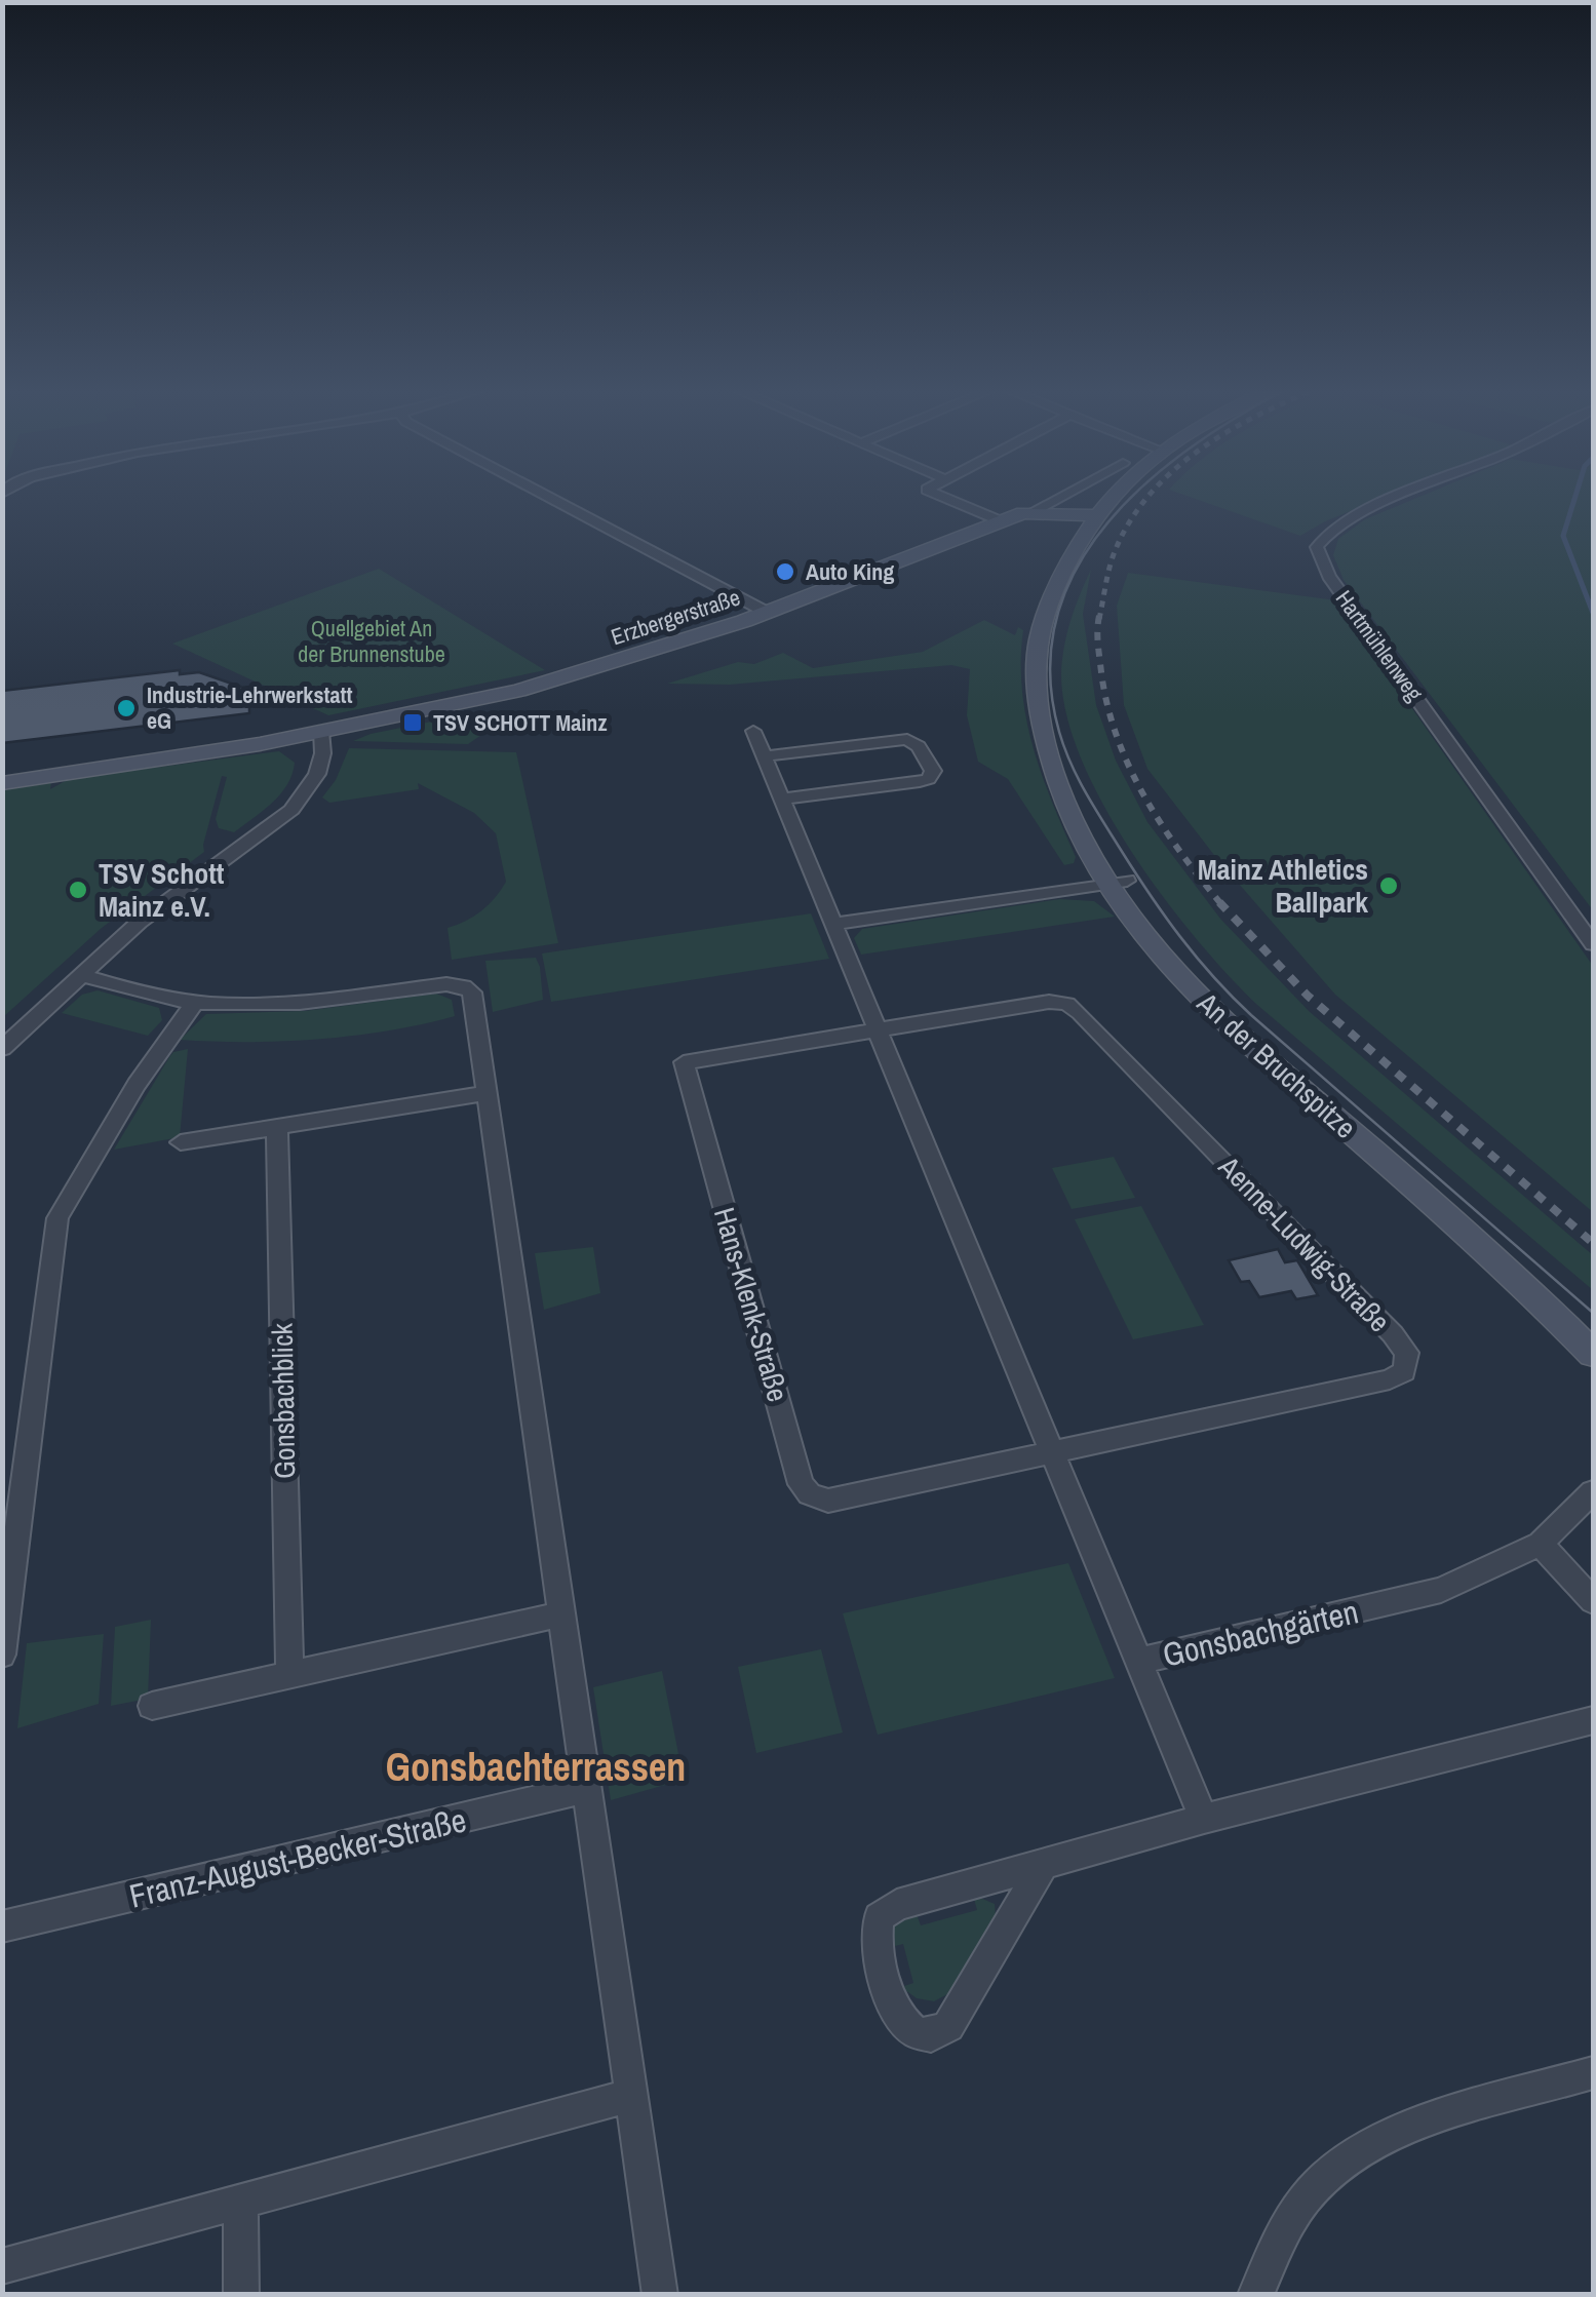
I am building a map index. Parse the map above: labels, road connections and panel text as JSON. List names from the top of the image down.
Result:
{
  "streets": {
    "main road": ["Erzbergerstraße", "An der Bruchspitze"],
    "street": [
      "Hartmühlenweg",
      "Aenne-Ludwig-Straße",
      "Hans-Klenk-Straße",
      "Gonsbachblick",
      "Gonsbachgärten",
      "Franz-August-Becker-Straße"
    ]
  },
  "crossings": [
    ["Erzbergerstraße", "An der Bruchspitze"],
    ["Aenne-Ludwig-Straße", "Hans-Klenk-Straße"]
  ],
  "districts": ["Gonsbachterrassen"],
  "parks": ["Quellgebiet An der Brunnenstube"],
  "places": {
    "other": [
      "Auto King",
      "Industrie-Lehrwerkstatt eG",
      "Mainz Athletics Ballpark",
      "TSV Schott Mainz e.V."
    ],
    "transit": ["TSV SCHOTT Mainz"]
  }
}
